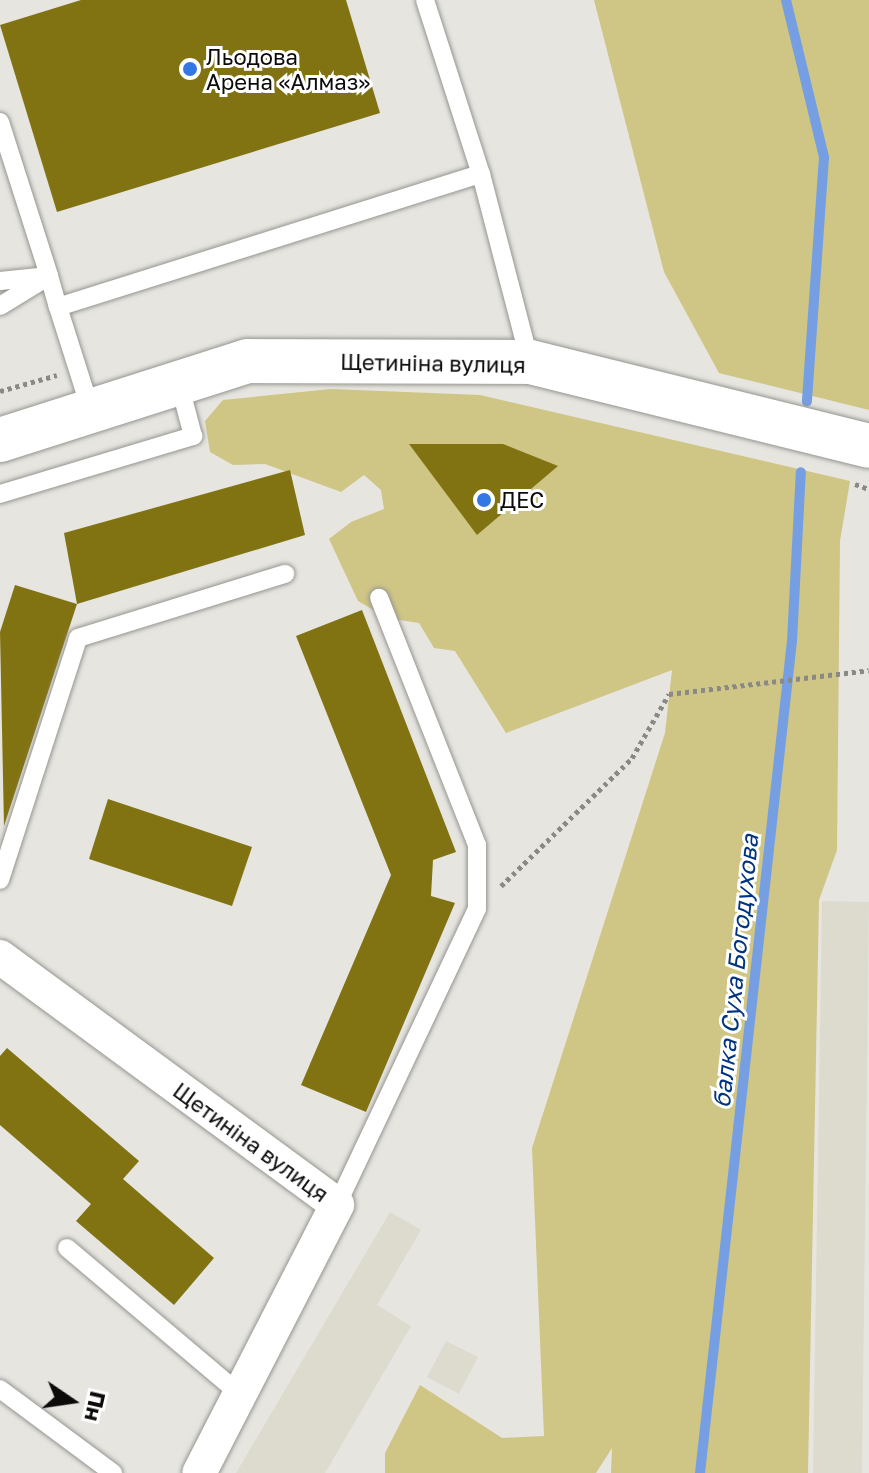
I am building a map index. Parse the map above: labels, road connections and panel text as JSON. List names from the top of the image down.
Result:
{
  "streets": {
    "street": ["Щетиніна вулиця"]
  },
  "water": ["балка Суха Богодухова"],
  "places": ["Льодова Арена «Алмаз»", "ДЕС"],
  "north": "right"
}
